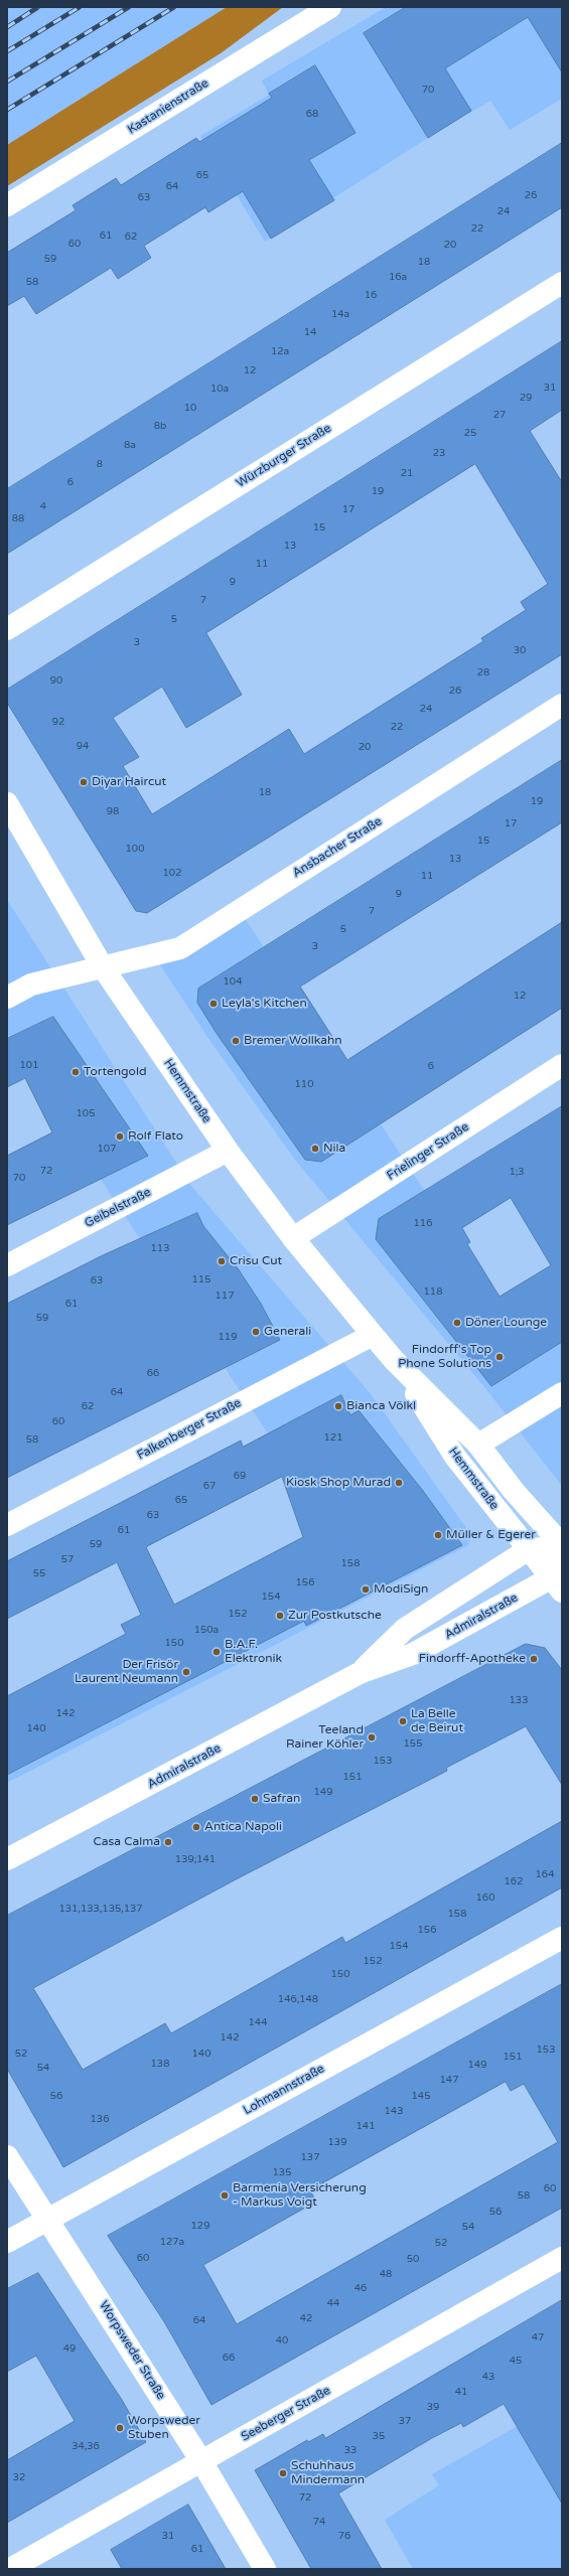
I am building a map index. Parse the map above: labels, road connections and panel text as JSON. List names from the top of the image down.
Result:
{
  "streets": {
    "street": [
      "Kastanienstraße",
      "Würzburger Straße",
      "Ansbacher Straße",
      "Hemmstraße",
      "Frielinger Straße",
      "Geibelstraße",
      "Falkenberger Straße",
      "Admiralstraße",
      "Lohmannstraße",
      "Worpsweder Straße",
      "Seeberger Straße"
    ]
  },
  "crossings": [
    ["Ansbacher Straße", "Hemmstraße"],
    ["Hemmstraße", "Frielinger Straße"],
    ["Hemmstraße", "Geibelstraße"],
    ["Hemmstraße", "Falkenberger Straße"],
    ["Hemmstraße", "Admiralstraße"],
    ["Lohmannstraße", "Worpsweder Straße"],
    ["Worpsweder Straße", "Seeberger Straße"]
  ],
  "places": [
    "Diyar Haircut",
    "Leyla's Kitchen",
    "Bremer Wollkahn",
    "Tortengold",
    "Rolf Flato",
    "Nila",
    "Crisu Cut",
    "Döner Lounge",
    "Generali",
    "Findorff's Top Phone Solutions",
    "Bianca Völkl",
    "Kiosk Shop Murad",
    "Müller & Egerer",
    "ModiSign",
    "Zur Postkutsche",
    "B.A.F. Elektronik",
    "Findorff-Apotheke",
    "Der Frisör Laurent Neumann",
    "La Belle de Beirut",
    "Teeland Rainer Köhler",
    "Safran",
    "Antica Napoli",
    "Casa Calma",
    "Barmenia Versicherung - Markus Voigt",
    "Worpsweder Stuben",
    "Schuhhaus Mindermann"
  ],
  "house_numbers": [
    "70",
    "68",
    "65",
    "64",
    "26",
    "63",
    "24",
    "22",
    "61",
    "62",
    "60",
    "20",
    "59",
    "18",
    "16a",
    "58",
    "16",
    "14a",
    "14",
    "12a",
    "12",
    "31",
    "10a",
    "29",
    "10",
    "27",
    "8b",
    "25",
    "8a",
    "23",
    "8",
    "21",
    "6",
    "19",
    "4",
    "17",
    "88",
    "15",
    "13",
    "11",
    "9",
    "7",
    "5",
    "3",
    "30",
    "28",
    "90",
    "26",
    "24",
    "92",
    "22",
    "94",
    "20",
    "18",
    "19",
    "98",
    "17",
    "15",
    "100",
    "13",
    "102",
    "11",
    "9",
    "7",
    "5",
    "3",
    "104",
    "12",
    "101",
    "6",
    "110",
    "105",
    "107",
    "72",
    "1;3",
    "70",
    "116",
    "113",
    "115",
    "63",
    "118",
    "117",
    "61",
    "59",
    "119",
    "66",
    "64",
    "62",
    "60",
    "121",
    "58",
    "69",
    "67",
    "65",
    "63",
    "61",
    "59",
    "57",
    "158",
    "55",
    "156",
    "154",
    "152",
    "150a",
    "150",
    "133",
    "142",
    "140",
    "155",
    "153",
    "151",
    "149",
    "139;141",
    "164",
    "162",
    "160",
    "131,133,135,137",
    "158",
    "156",
    "154",
    "152",
    "150",
    "146,148",
    "144",
    "142",
    "153",
    "52",
    "140",
    "151",
    "138",
    "149",
    "54",
    "147",
    "56",
    "145",
    "143",
    "136",
    "141",
    "139",
    "137",
    "135",
    "60",
    "58",
    "56",
    "129",
    "54",
    "127a",
    "52",
    "60",
    "50",
    "48",
    "46",
    "44",
    "42",
    "64",
    "47",
    "40",
    "49",
    "66",
    "45",
    "43",
    "41",
    "39",
    "37",
    "35",
    "34,36",
    "33",
    "32",
    "72",
    "74",
    "31",
    "76",
    "61"
  ]
}
